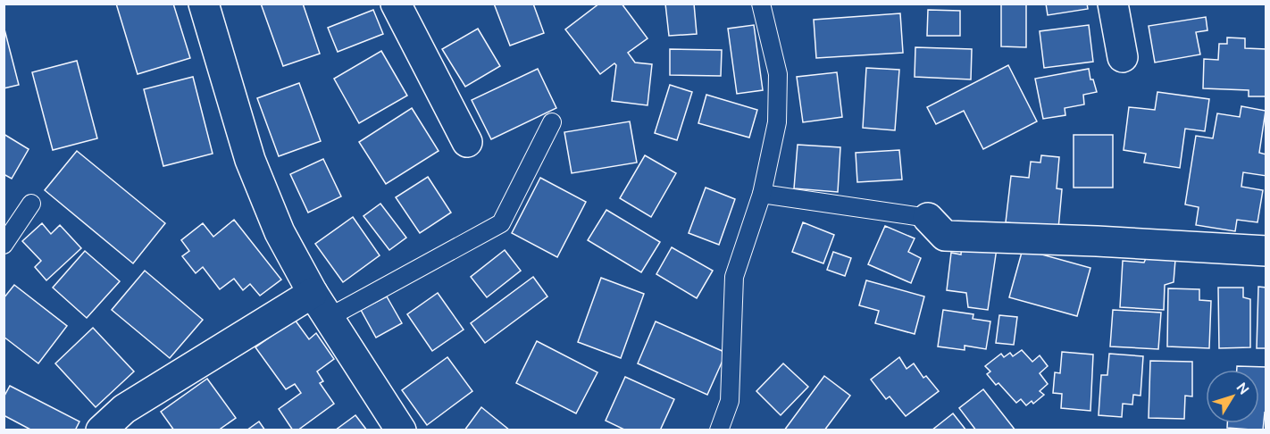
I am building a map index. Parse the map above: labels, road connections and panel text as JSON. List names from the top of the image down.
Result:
{
  "north": "top right"
}
